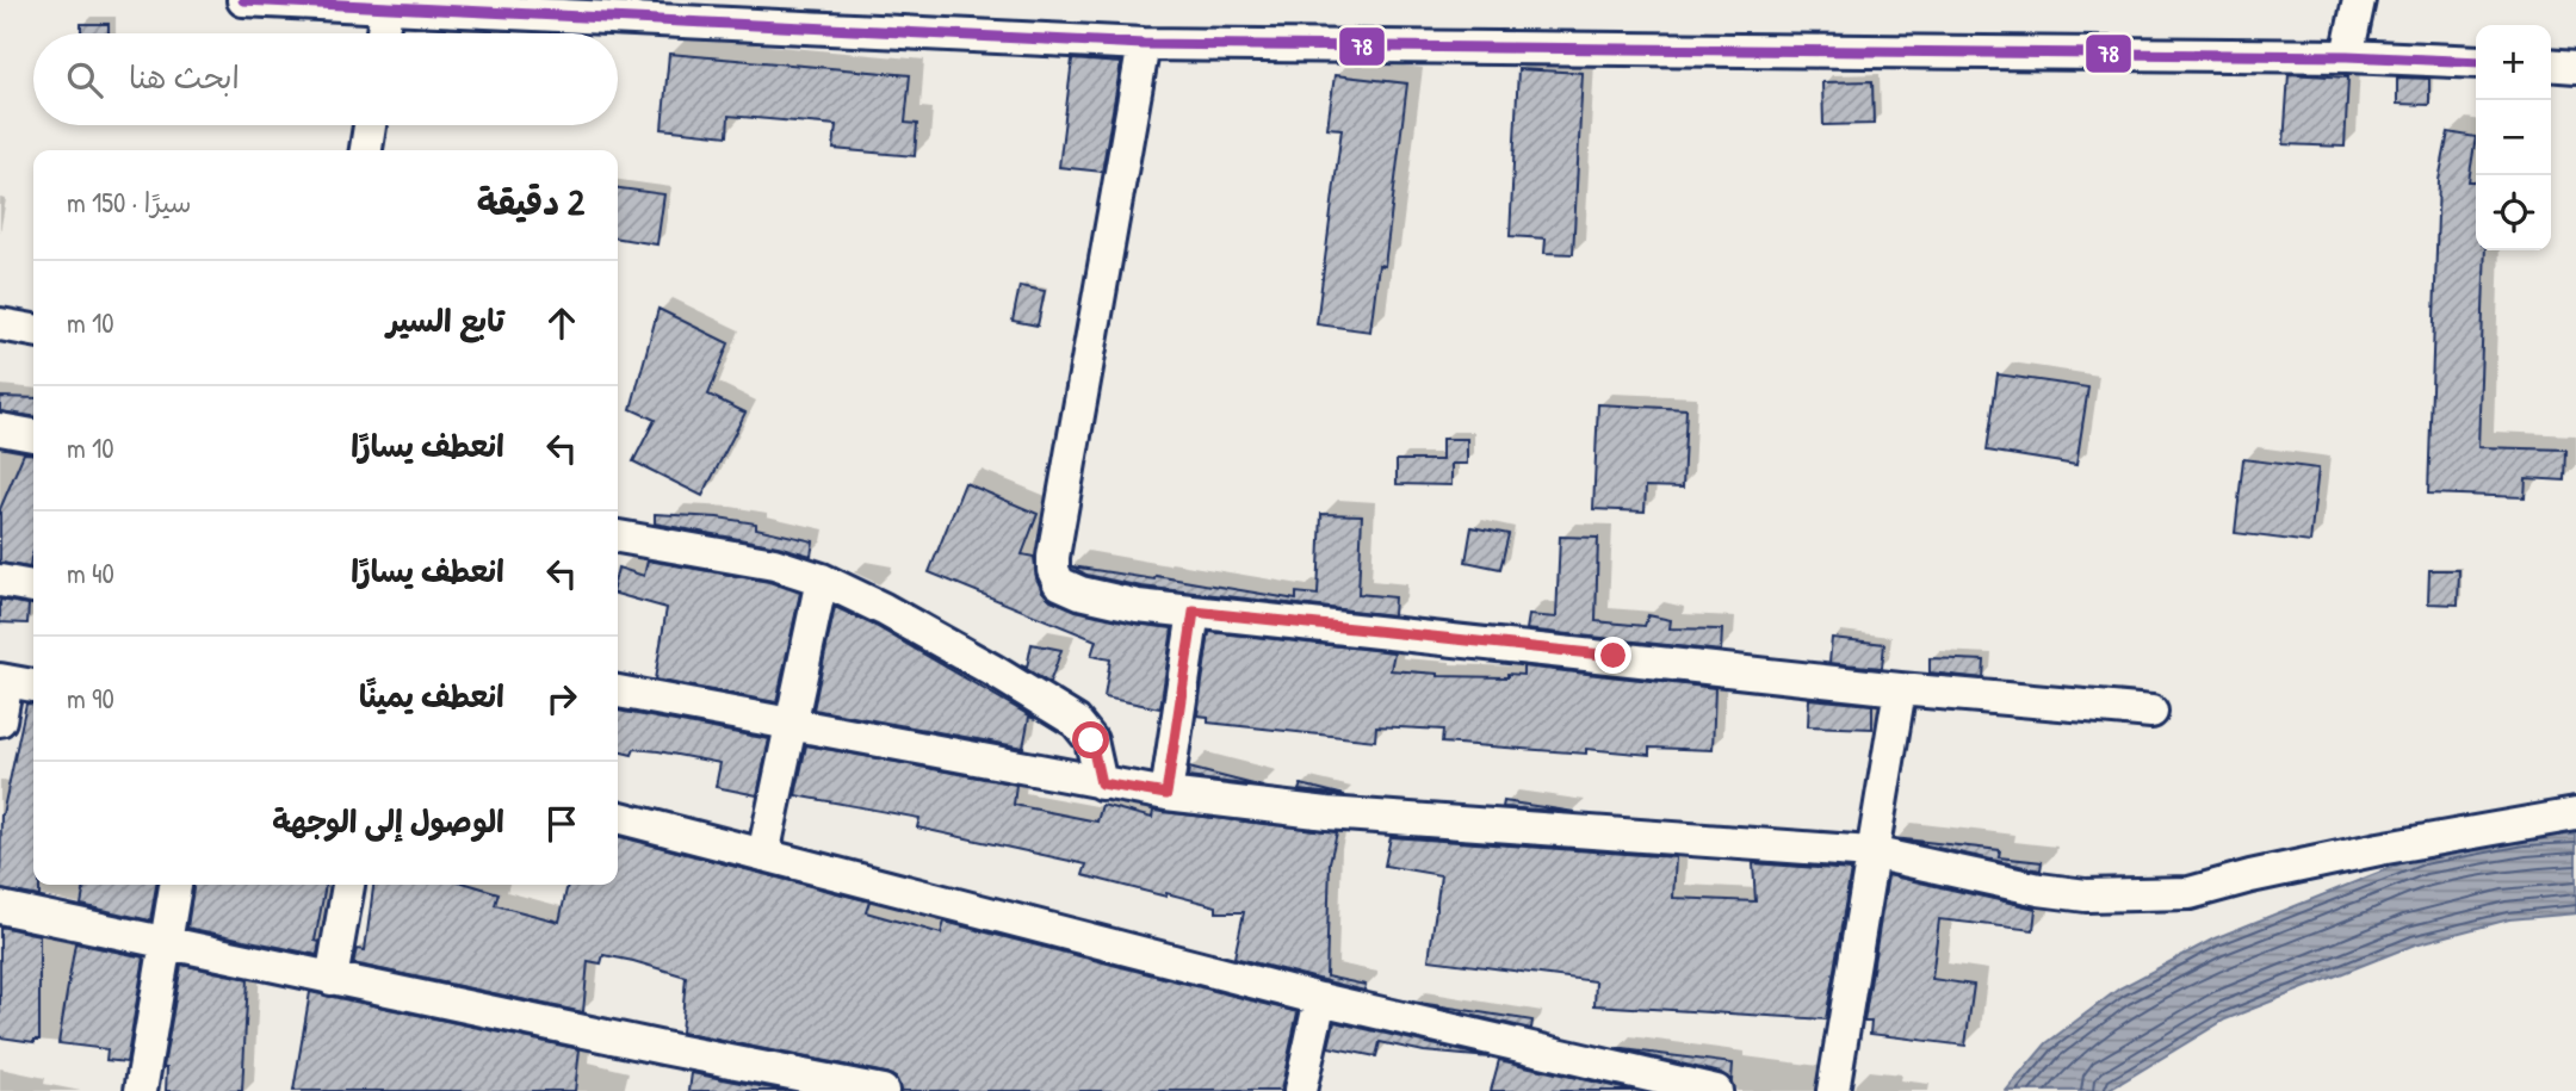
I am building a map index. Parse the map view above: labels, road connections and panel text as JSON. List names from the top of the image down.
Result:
{
  "lines": ["transit line 78"],
  "page": {
    "map_buttons": ["+", "−"],
    "search": "ابحث هنا",
    "heading": ["2 دقيقة", "سيرًا · 150 m"],
    "list": [
      ["تابع السير", "10 m"],
      ["انعطف يسارًا", "10 m"],
      ["انعطف يسارًا", "40 m"],
      ["انعطف يمينًا", "90 m"],
      "الوصول إلى الوجهة"
    ]
  }
}
